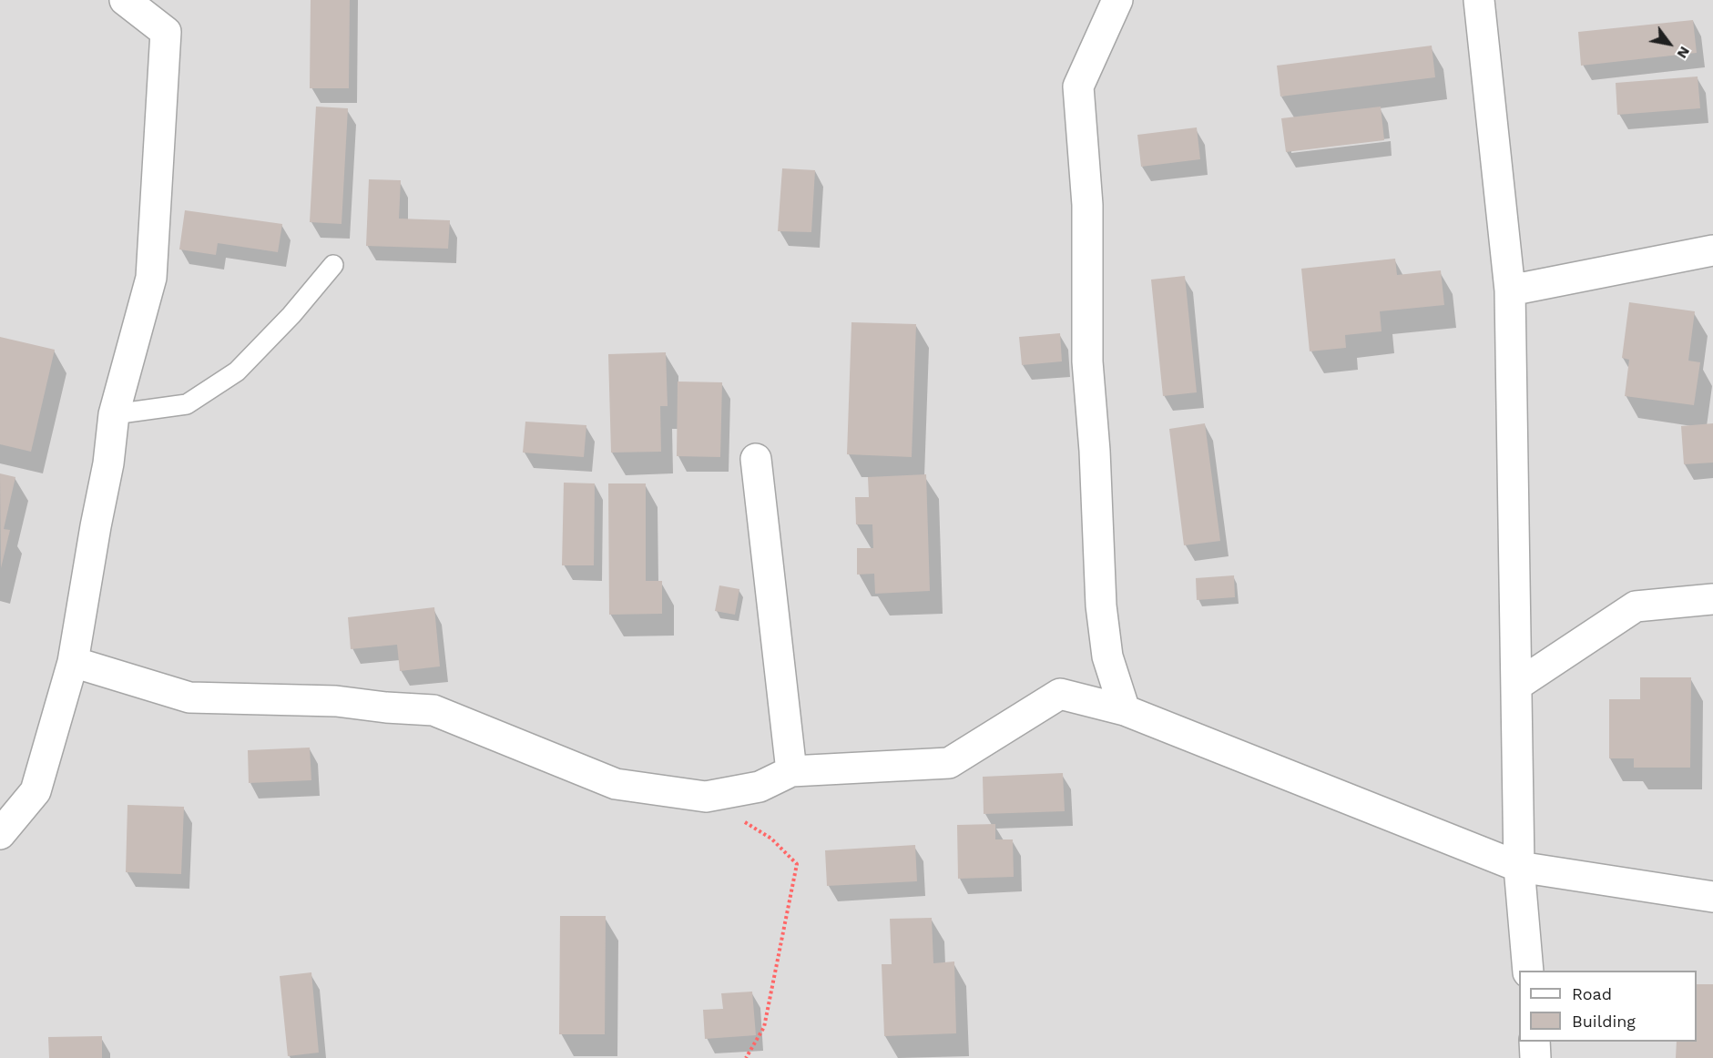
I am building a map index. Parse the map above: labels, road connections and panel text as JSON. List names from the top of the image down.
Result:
{
  "legend": ["Road", "Building"],
  "north": "bottom right"
}
